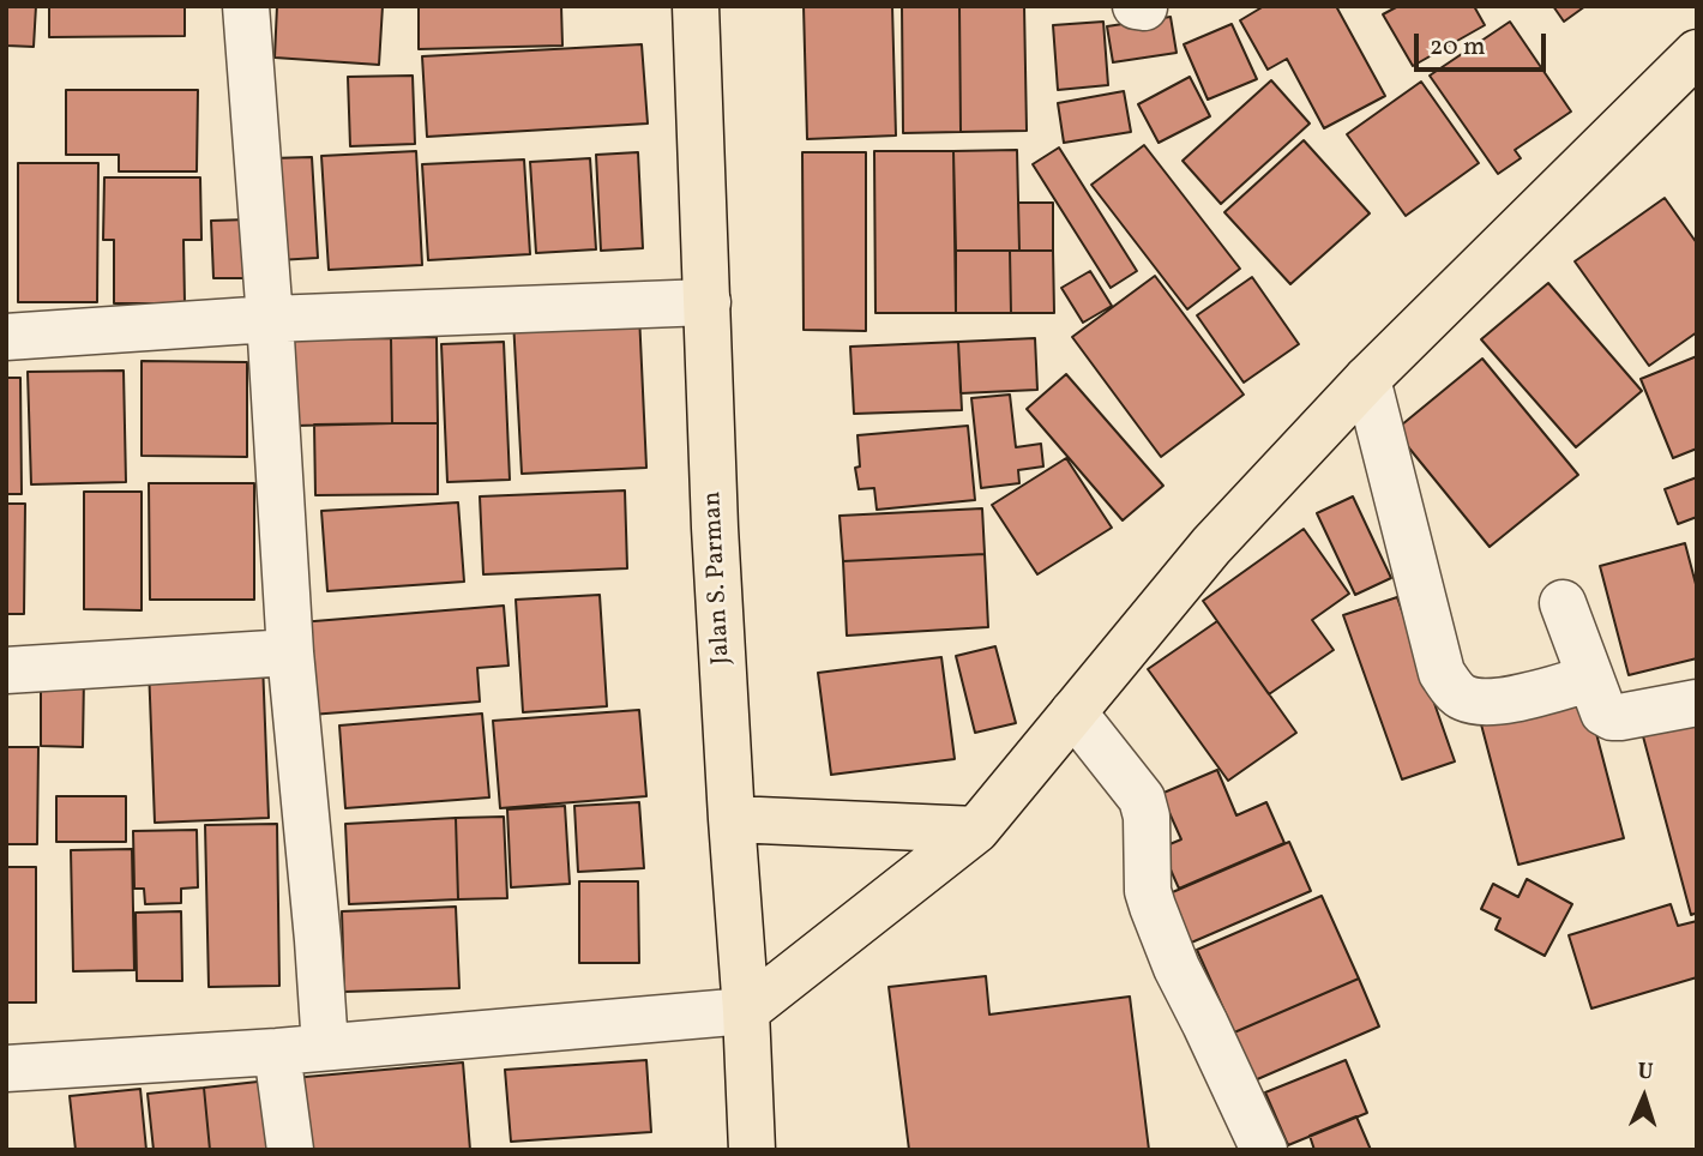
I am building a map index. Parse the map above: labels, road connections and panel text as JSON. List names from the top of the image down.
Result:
{
  "streets": {
    "main road": ["Jalan S. Parman"]
  },
  "scale_bar": "20 m",
  "north": "top"
}
